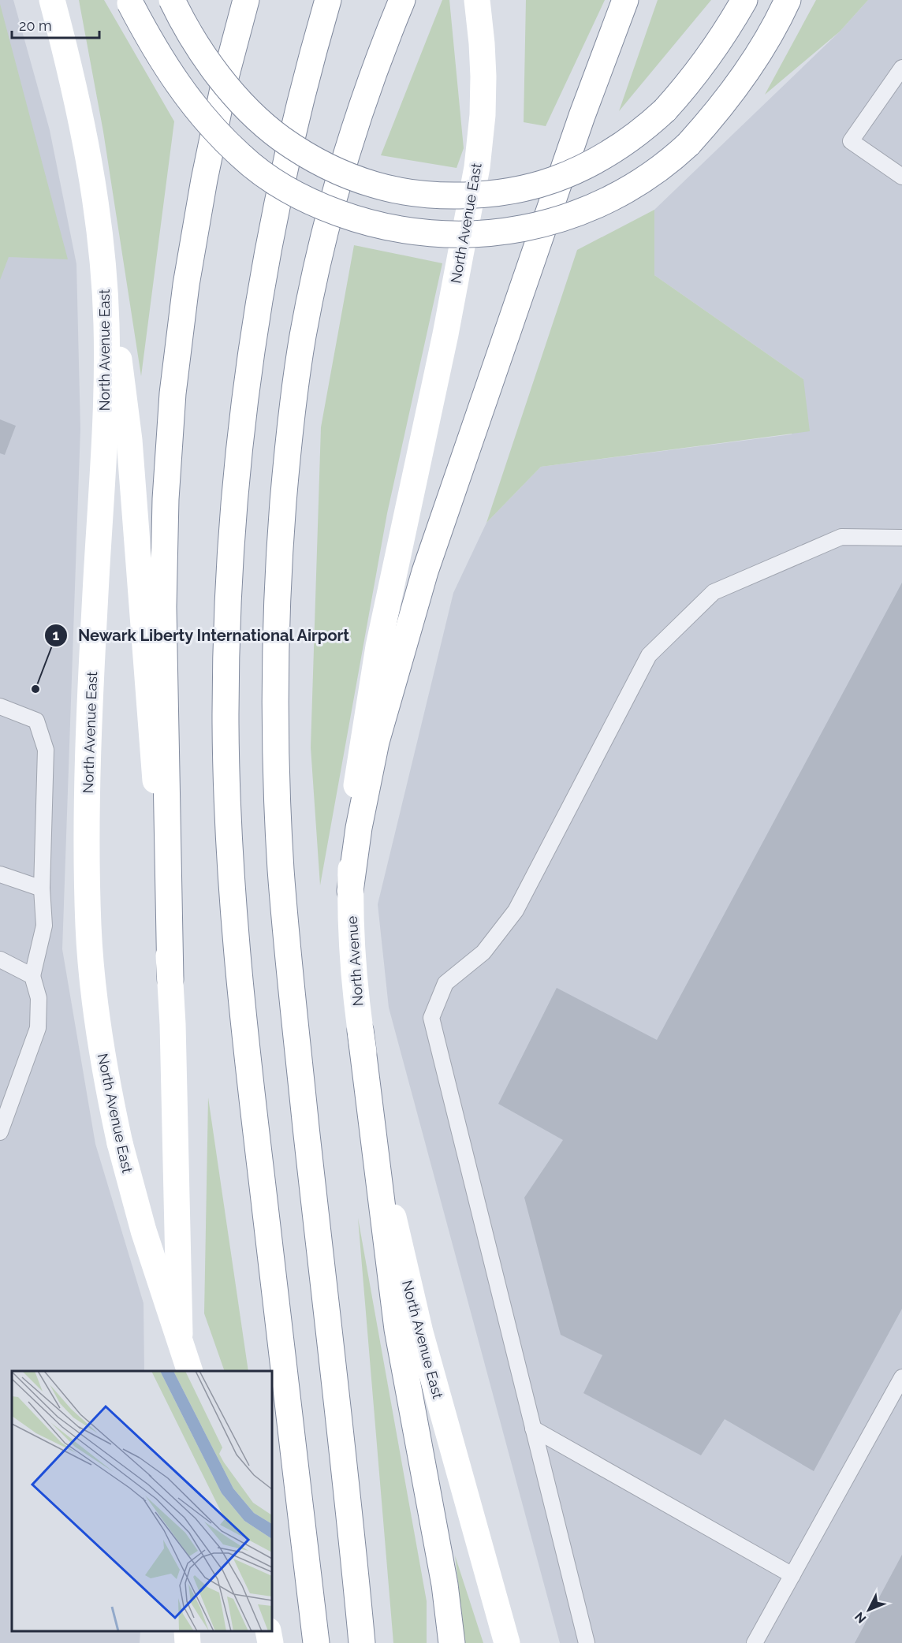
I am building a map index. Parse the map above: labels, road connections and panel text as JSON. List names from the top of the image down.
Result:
{
  "streets": {
    "main road": ["North Avenue East", "North Avenue"]
  },
  "crossings": [
    ["North Avenue East", "North Avenue"]
  ],
  "places": ["Newark Liberty International Airport"],
  "scale_bar": "20 m",
  "north": "bottom left"
}
